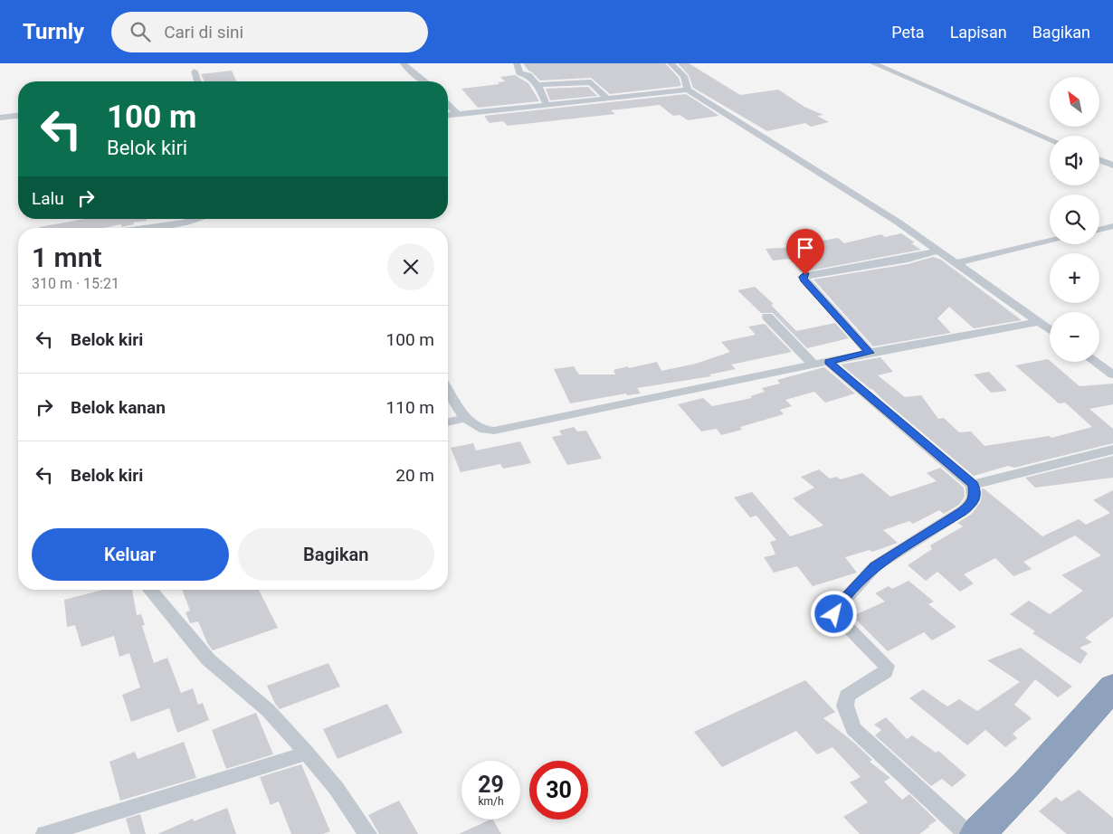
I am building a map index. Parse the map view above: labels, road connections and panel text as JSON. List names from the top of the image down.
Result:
{
  "north": "top left",
  "page": {
    "header": "Turnly",
    "search": "Cari di sini",
    "nav": ["Peta", "Lapisan", "Bagikan"],
    "map_buttons": ["+", "−"],
    "turn": ["100 m", "Belok kiri"],
    "then": "Lalu",
    "heading": ["1 mnt", "310 m · 15:21"],
    "list": [
      {
        "name": "Belok kiri",
        "value": "100 m"
      },
      {
        "name": "Belok kanan",
        "value": "110 m"
      },
      {
        "name": "Belok kiri",
        "value": "20 m"
      }
    ],
    "buttons": ["Keluar", "Bagikan"],
    "speed": "29 km/h",
    "limit": "30"
  }
}
